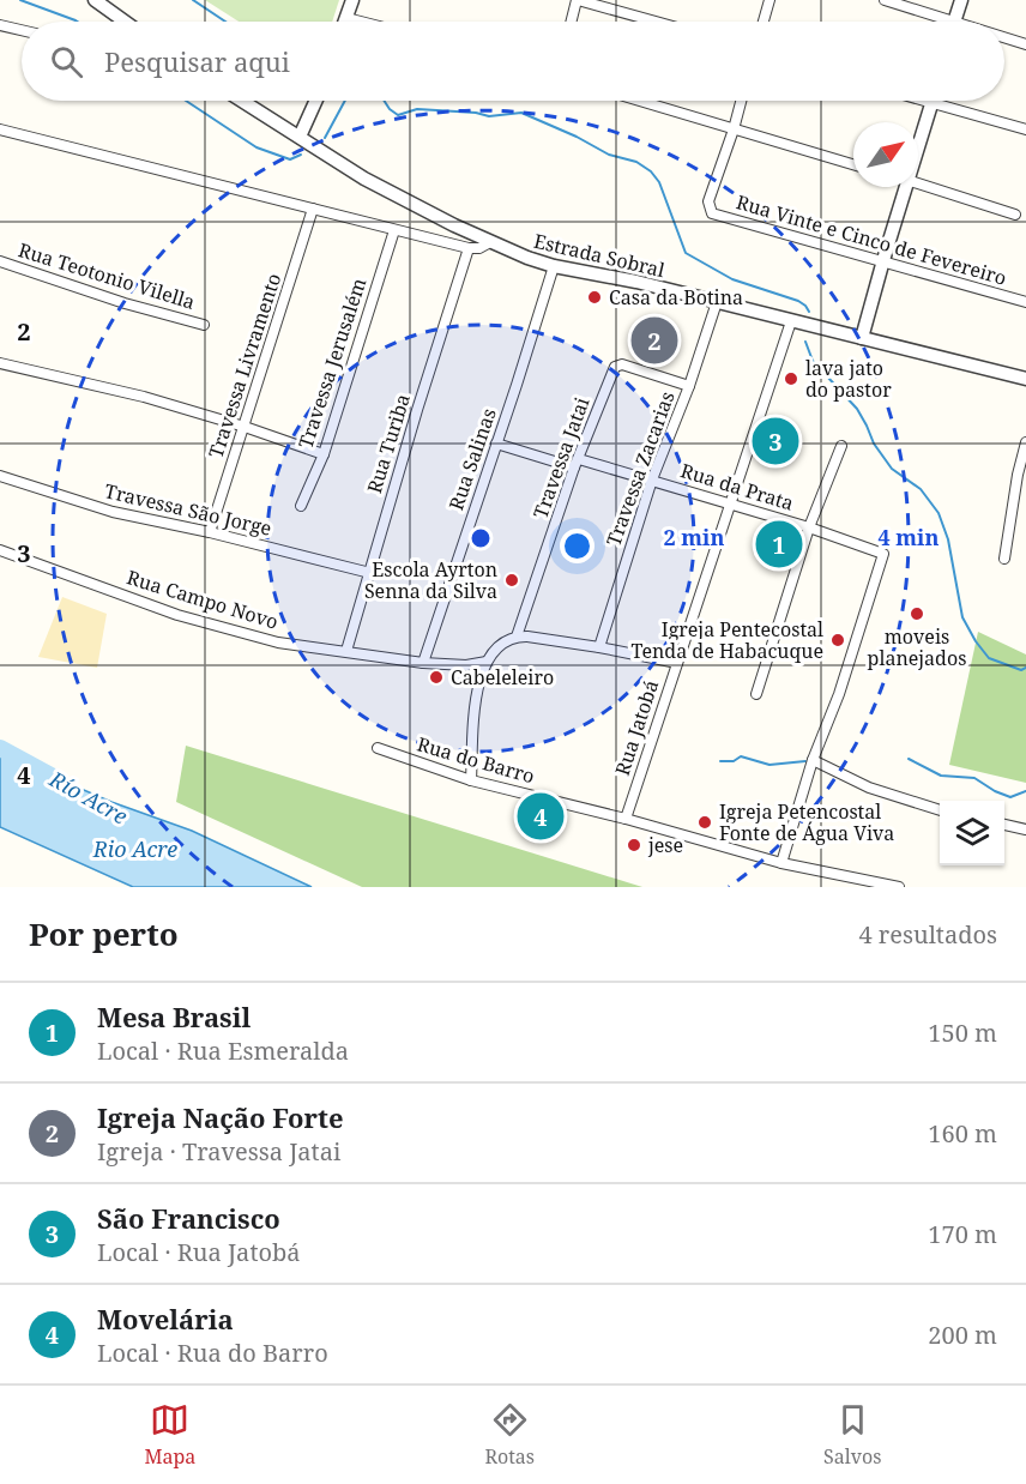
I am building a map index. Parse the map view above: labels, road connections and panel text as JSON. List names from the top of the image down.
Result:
{
  "streets": {
    "street": [
      "Rua Vinte e Cinco de Fevereiro",
      "Estrada Sobral",
      "Rua Teotonio Vilella",
      "Travessa Jerusalém",
      "Travessa Livramento",
      "Rua Turiba",
      "Travessa Jatai",
      "Rua Salinas",
      "Travessa Zacarias",
      "Rua da Prata",
      "Travessa São Jorge",
      "Rua Campo Novo",
      "Rua Jatobá",
      "Rua do Barro"
    ]
  },
  "crossings": [
    ["Estrada Sobral", "Rua Salinas"],
    ["Estrada Sobral", "Travessa Zacarias"],
    ["Estrada Sobral", "Rua Jatobá"],
    ["Travessa Livramento", "Travessa São Jorge"],
    ["Rua Turiba", "Travessa São Jorge"],
    ["Rua Turiba", "Rua Campo Novo"],
    ["Travessa Jatai", "Travessa Zacarias"],
    ["Travessa Jatai", "Rua da Prata"],
    ["Rua Salinas", "Rua da Prata"],
    ["Rua Salinas", "Rua Campo Novo"],
    ["Travessa Zacarias", "Rua da Prata"],
    ["Rua da Prata", "Rua Jatobá"],
    ["Rua Jatobá", "Rua do Barro"]
  ],
  "water": ["Río Acre", "Rio Acre"],
  "places": [
    "Casa da Botina",
    "lava jato do pastor",
    "Escola Ayrton Senna da Silva",
    "moveis planejados",
    "Igreja Pentecostal Tenda de Habacuque",
    "Cabeleleiro",
    "Igreja Petencostal Fonte de Água Viva",
    "jese"
  ],
  "north": "top right",
  "page": {
    "search": "Pesquisar aqui",
    "pins": [
      "2",
      "3",
      "1",
      "4"
    ],
    "heading": ["Por perto", "4 resultados"],
    "list": [
      {
        "mark": "1",
        "name": "Mesa Brasil",
        "note": "Local · Rua Esmeralda",
        "value": "150 m"
      },
      {
        "mark": "2",
        "name": "Igreja Nação Forte",
        "note": "Igreja · Travessa Jatai",
        "value": "160 m"
      },
      {
        "mark": "3",
        "name": "São Francisco",
        "note": "Local · Rua Jatobá",
        "value": "170 m"
      },
      {
        "mark": "4",
        "name": "Movelária",
        "note": "Local · Rua do Barro",
        "value": "200 m"
      }
    ],
    "nav": ["Mapa", "Rotas", "Salvos"]
  },
  "grid": {
    "rows": ["2", "3", "4"]
  },
  "rings": ["2 min", "4 min"]
}
